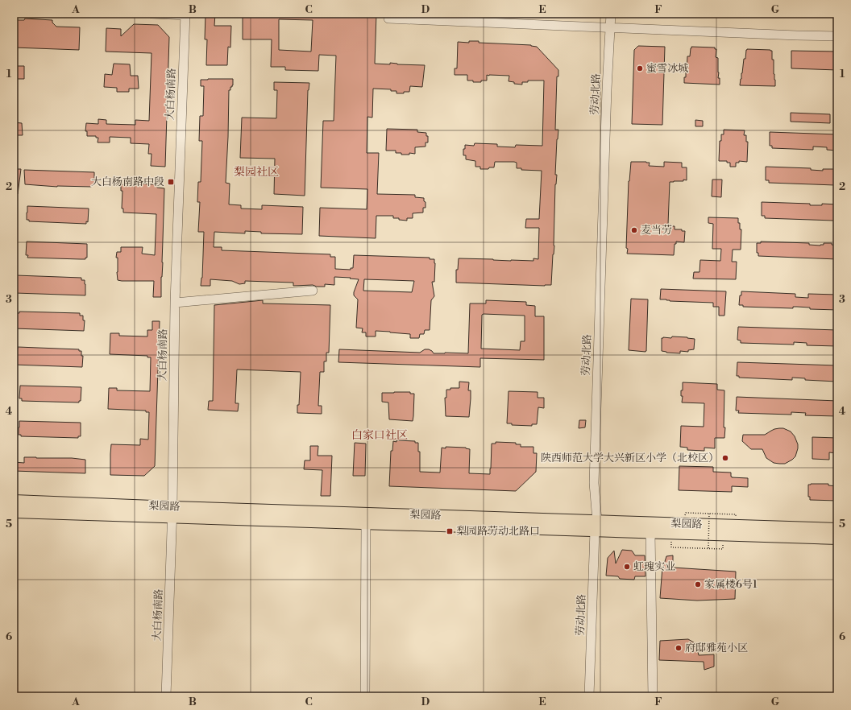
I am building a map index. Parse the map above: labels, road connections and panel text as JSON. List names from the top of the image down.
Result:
{
  "streets": {
    "main road": ["梨园路"],
    "street": ["大白杨南路", "劳动北路"]
  },
  "crossings": [
    ["大白杨南路", "梨园路"],
    ["劳动北路", "梨园路"]
  ],
  "districts": ["梨园社区", "白家口社区"],
  "places": {
    "other": [
      "蜜雪冰城",
      "麦当劳",
      "陕西师范大学大兴新区小学（北校区）",
      "虹瑰实业",
      "家属楼6号1",
      "府邸雅苑小区"
    ],
    "transit": ["大白杨南路中段", "梨园路劳动北路口"]
  },
  "grid": {
    "columns": [
      "A",
      "B",
      "C",
      "D",
      "E",
      "F",
      "G"
    ],
    "rows": [
      "1",
      "2",
      "3",
      "4",
      "5",
      "6"
    ]
  }
}
